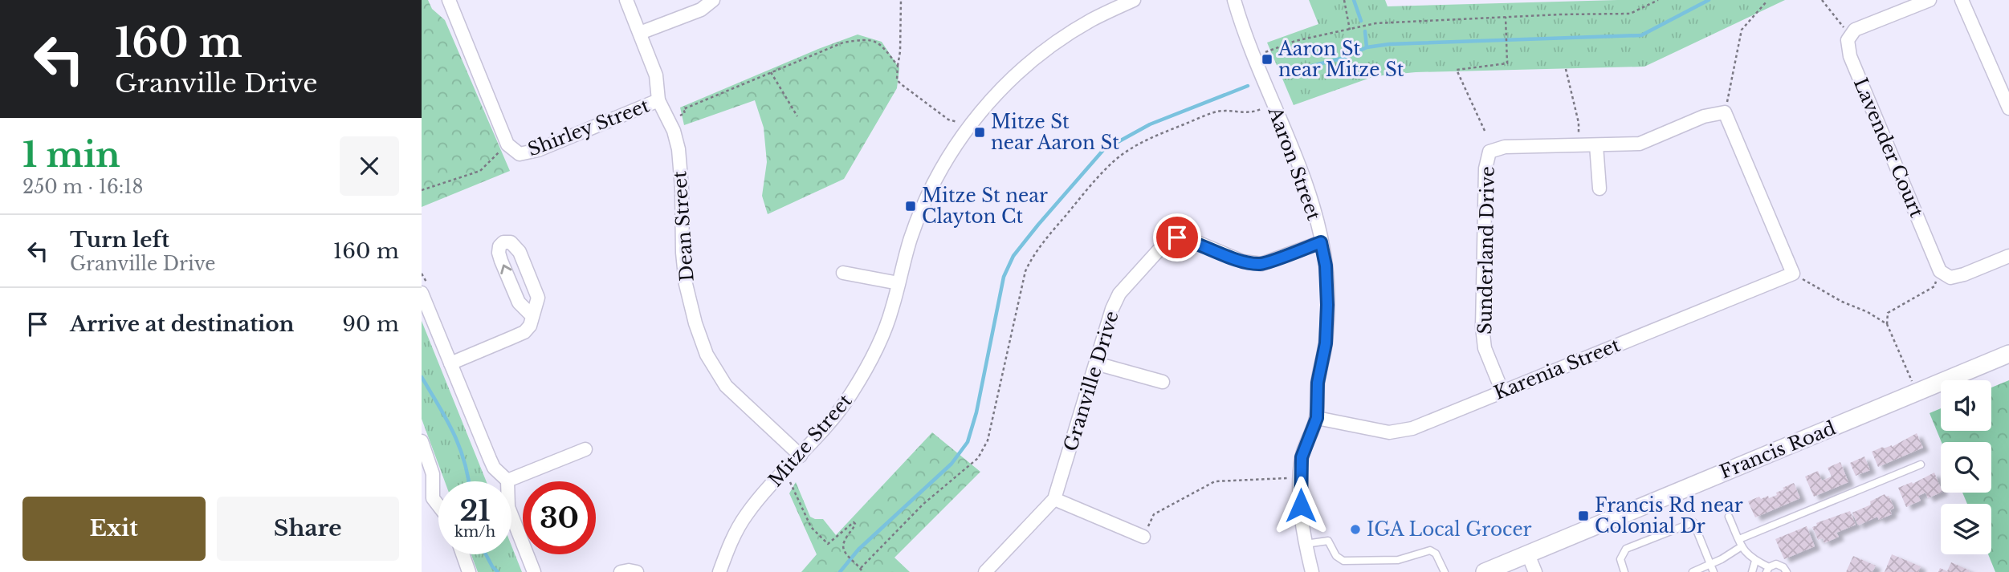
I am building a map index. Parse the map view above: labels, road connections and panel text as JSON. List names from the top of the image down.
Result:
{
  "streets": {
    "main road": ["Francis Road"],
    "street": [
      "Shirley Street",
      "Lavender Court",
      "Aaron Street",
      "Dean Street",
      "Sunderland Drive",
      "Karenia Street",
      "Granville Drive",
      "Mitze Street"
    ]
  },
  "crossings": [
    ["Shirley Street", "Dean Street"],
    ["Aaron Street", "Karenia Street"],
    ["Aaron Street", "Granville Drive"],
    ["Dean Street", "Mitze Street"],
    ["Sunderland Drive", "Karenia Street"]
  ],
  "places": {
    "transit": [
      "Aaron St near Mitze St",
      "Mitze St near Aaron St",
      "Mitze St near Clayton Ct",
      "Francis Rd near Colonial Dr"
    ],
    "other": ["IGA Local Grocer"]
  },
  "page": {
    "turn": ["160 m", "Granville Drive"],
    "heading": ["1 min", "250 m · 16:18"],
    "list": [
      {
        "name": "Turn left",
        "note": "Granville Drive",
        "value": "160 m"
      },
      {
        "name": "Arrive at destination",
        "value": "90 m"
      }
    ],
    "speed": "21 km/h",
    "limit": "30",
    "buttons": ["Exit", "Share"]
  }
}
